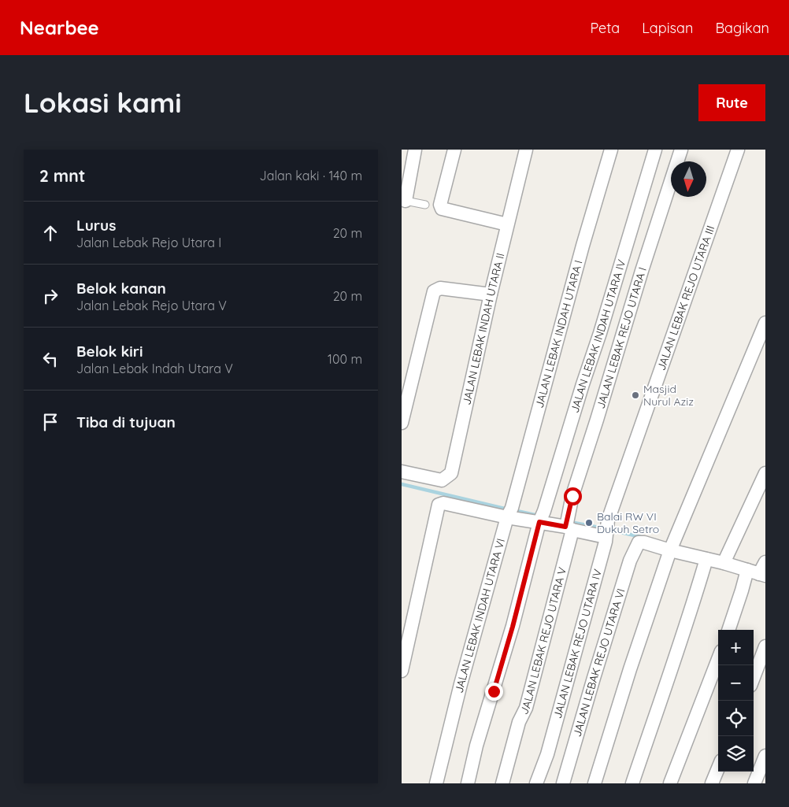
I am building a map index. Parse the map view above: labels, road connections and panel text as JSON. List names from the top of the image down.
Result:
{
  "streets": {
    "street": [
      "JALAN LEBAK REJO UTARA III",
      "JALAN LEBAK INDAH UTARA II",
      "JALAN LEBAK INDAH UTARA I",
      "JALAN LEBAK INDAH UTARA IV",
      "JALAN LEBAK REJO UTARA I",
      "JALAN LEBAK INDAH UTARA VI",
      "JALAN LEBAK REJO UTARA V",
      "JALAN LEBAK REJO UTARA IV",
      "JALAN LEBAK REJO UTARA VI"
    ]
  },
  "crossings": [
    ["JALAN LEBAK REJO UTARA III", "JALAN LEBAK REJO UTARA IV"],
    ["JALAN LEBAK INDAH UTARA I", "JALAN LEBAK INDAH UTARA VI"],
    ["JALAN LEBAK REJO UTARA I", "JALAN LEBAK REJO UTARA V"]
  ],
  "places": ["Masjid Nurul Aziz", "Balai RW VI Dukuh Setro"],
  "north": "bottom",
  "page": {
    "header": "Nearbee",
    "nav": ["Peta", "Lapisan", "Bagikan"],
    "buttons": "Rute",
    "title": "Lokasi kami",
    "heading": ["2 mnt", "Jalan kaki · 140 m"],
    "list": [
      ["Lurus", "Jalan Lebak Rejo Utara I", "20 m"],
      ["Belok kanan", "Jalan Lebak Rejo Utara V", "20 m"],
      ["Belok kiri", "Jalan Lebak Indah Utara V", "100 m"],
      "Tiba di tujuan"
    ],
    "map_buttons": ["+", "−"]
  }
}
